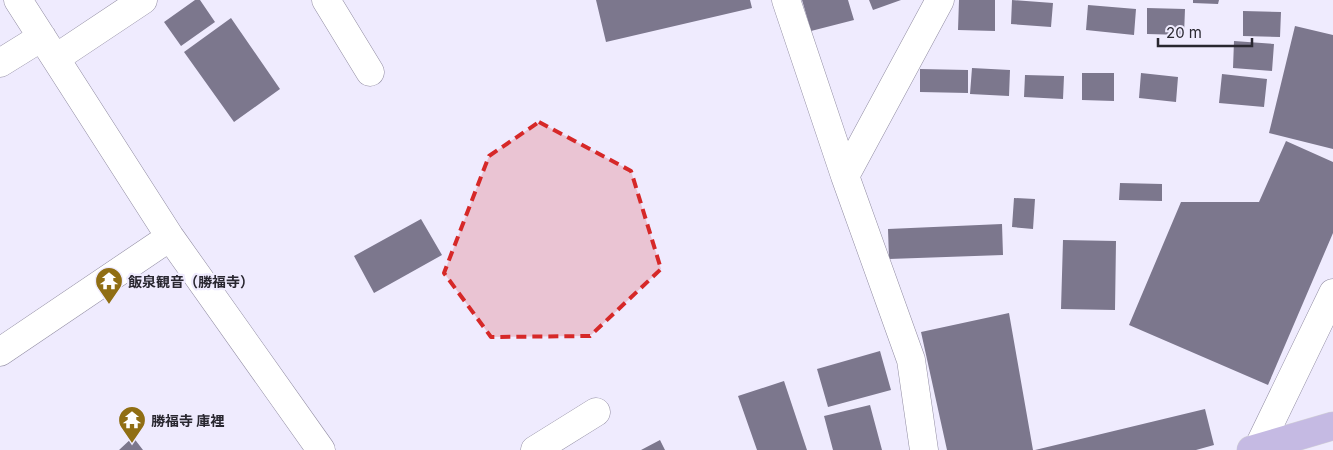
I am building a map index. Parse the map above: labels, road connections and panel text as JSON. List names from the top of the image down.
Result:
{
  "places": {
    "temple": ["飯泉観音（勝福寺）", "勝福寺 庫裡"]
  },
  "scale_bar": "20 m"
}
